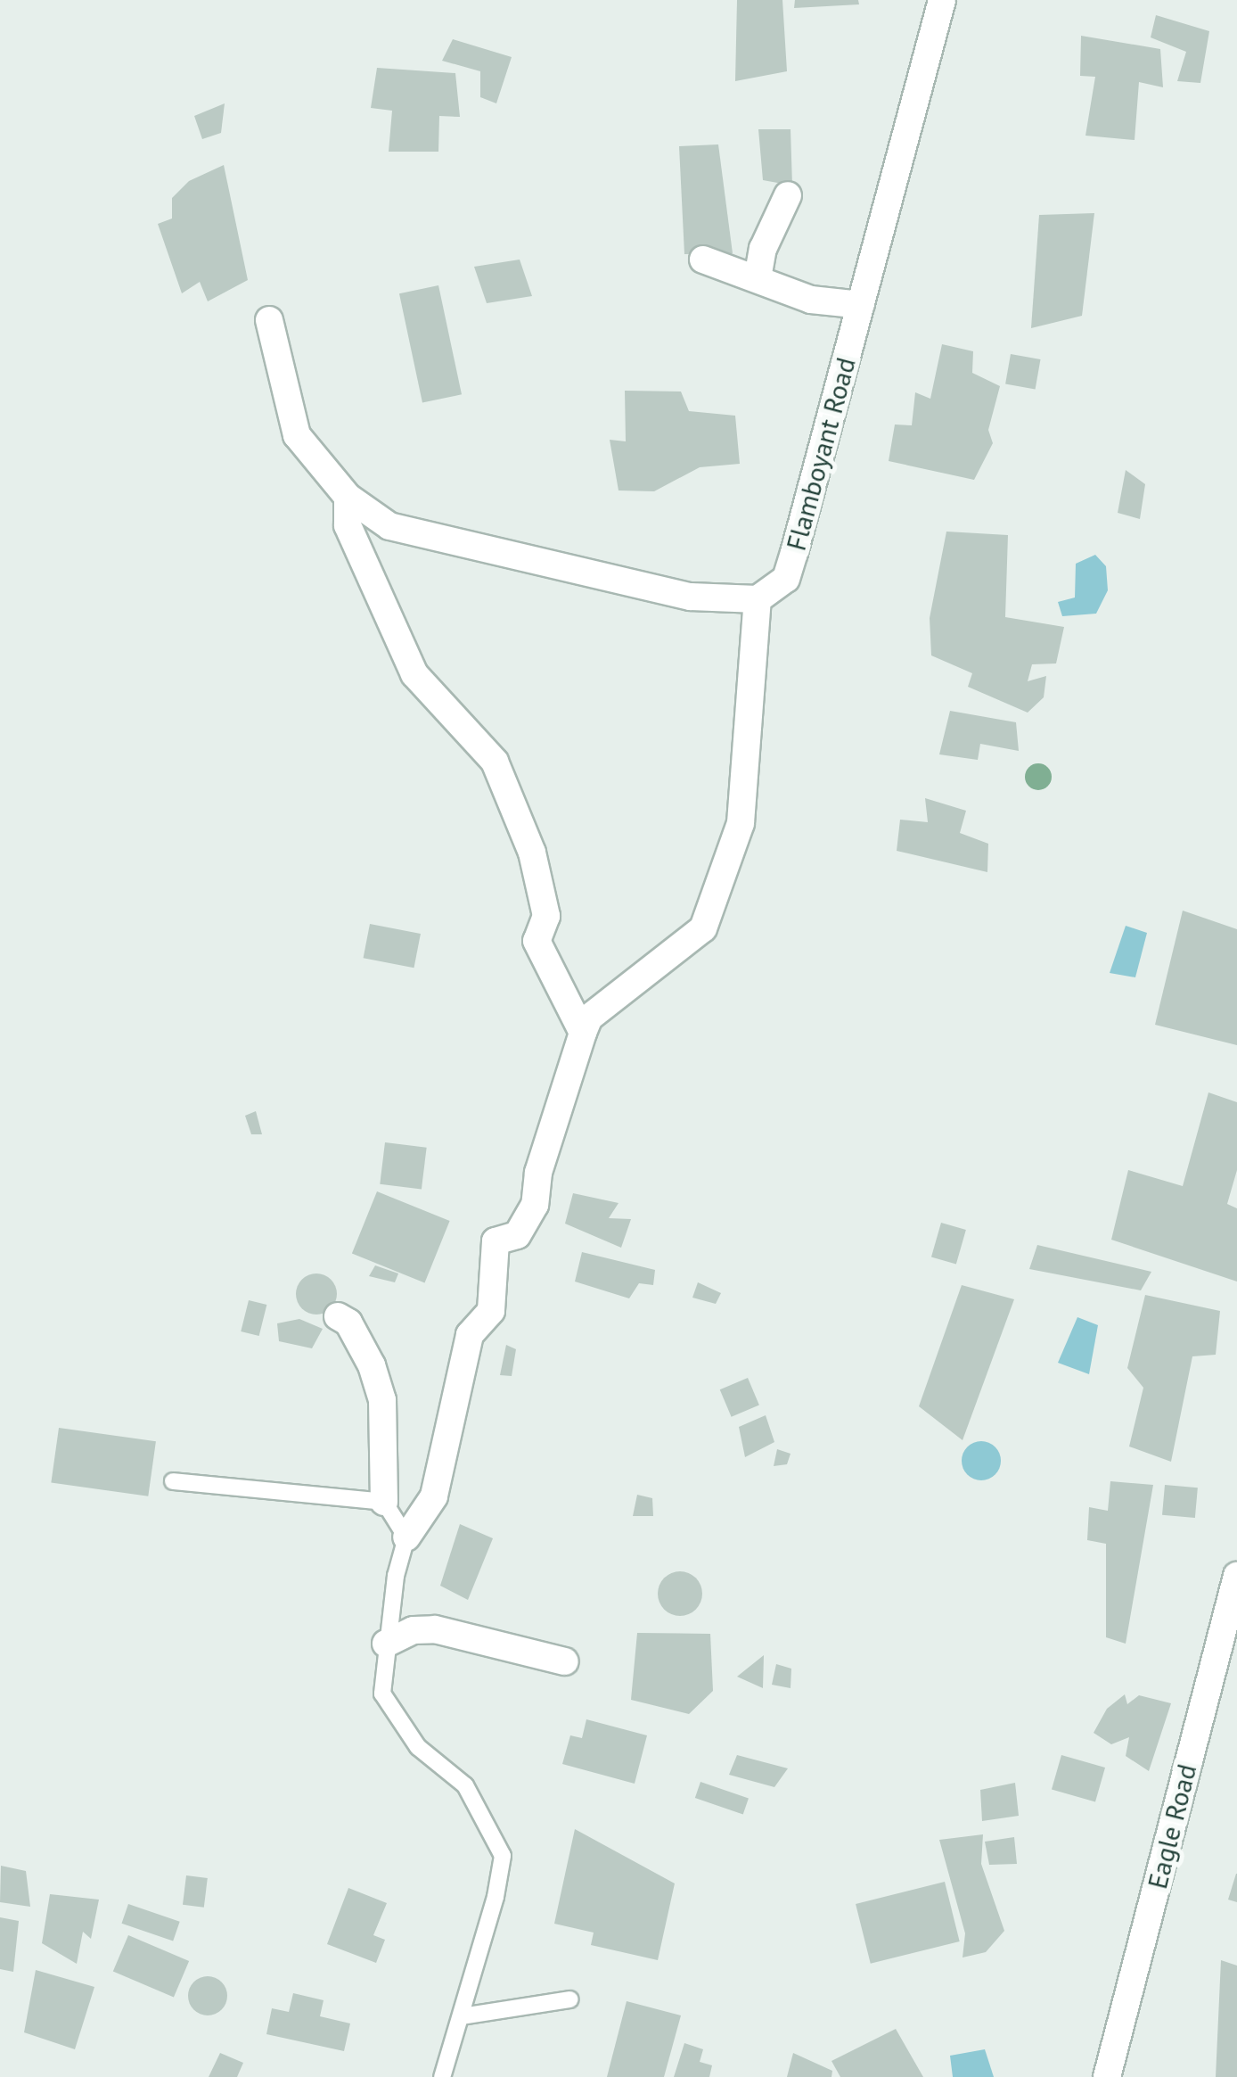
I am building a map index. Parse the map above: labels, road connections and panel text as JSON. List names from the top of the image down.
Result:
{
  "streets": {
    "street": ["Flamboyant Road", "Eagle Road"]
  }
}
